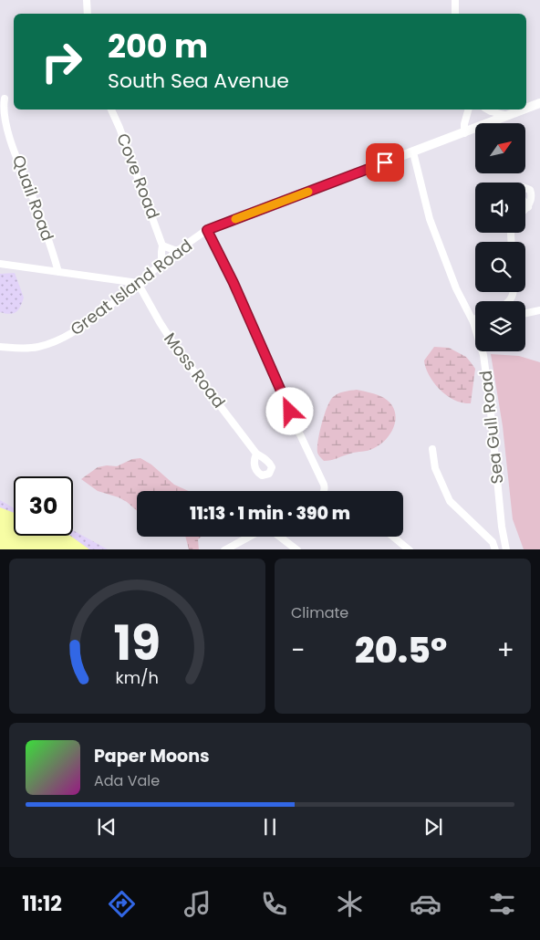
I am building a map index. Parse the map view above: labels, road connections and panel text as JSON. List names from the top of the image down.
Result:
{
  "streets": {
    "street": [
      "Cove Road",
      "Quail Road",
      "Great Island Road",
      "Moss Road",
      "Sea Gull Road"
    ]
  },
  "crossings": [
    ["Cove Road", "Great Island Road"],
    ["Great Island Road", "Moss Road"]
  ],
  "north": "top right",
  "page": {
    "turn": ["200 m", "South Sea Avenue"],
    "limit": "30",
    "trip": "11:13 · 1 min · 390 m",
    "tile": "Climate",
    "heat": ["−", "20.5°", "+"],
    "song": ["Paper Moons", "Ada Vale"],
    "tabs": "11:12",
    "gauge": ["19", "km/h"]
  }
}
